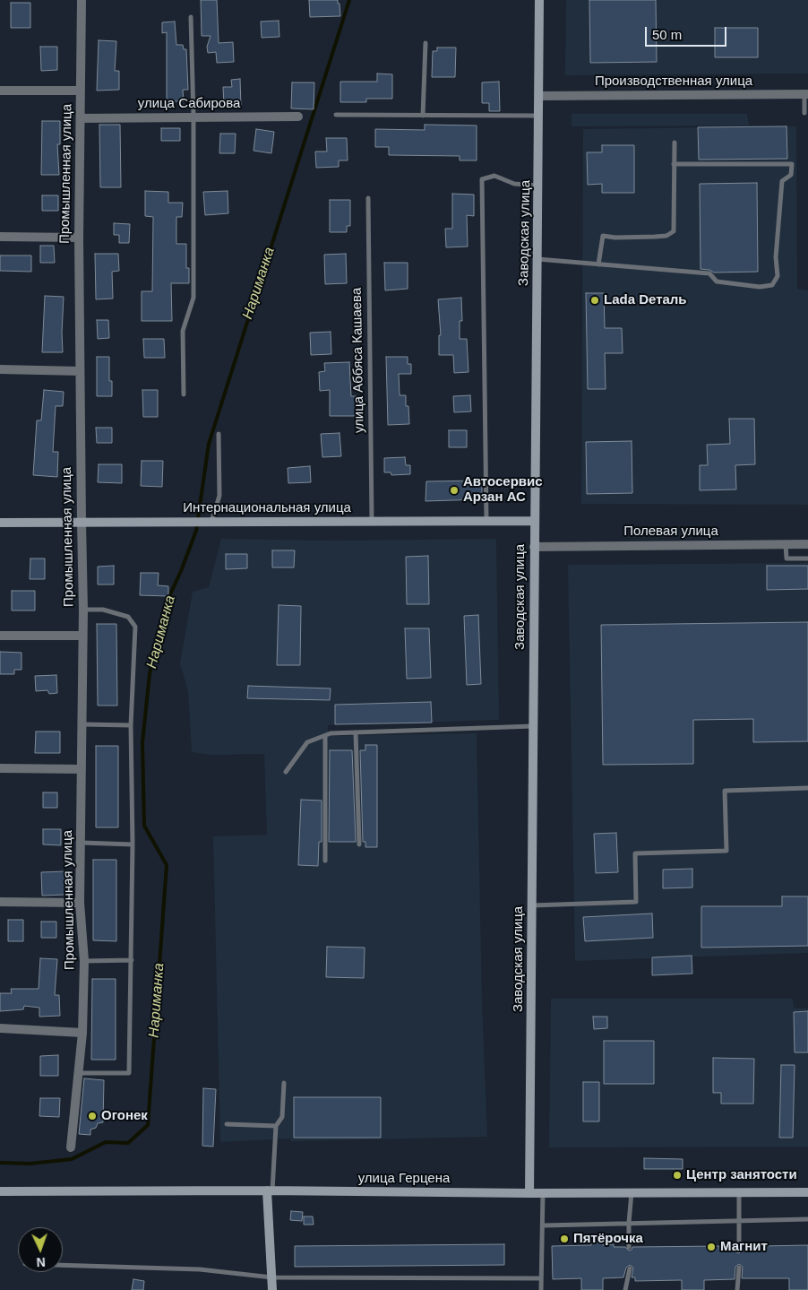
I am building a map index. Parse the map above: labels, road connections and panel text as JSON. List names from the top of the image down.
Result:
{
  "streets": {
    "street": [
      "Производственная улица",
      "улица Сабирова",
      "Промышленная улица",
      "Заводская улица",
      "Интернациональная улица",
      "Полевая улица",
      "улица Герцена"
    ],
    "lane": ["улица Аббяса Кашаева"]
  },
  "crossings": [
    ["Производственная улица", "Заводская улица"],
    ["улица Сабирова", "Промышленная улица"],
    ["Промышленная улица", "Интернациональная улица"],
    ["Заводская улица", "Интернациональная улица"],
    ["Заводская улица", "Полевая улица"],
    ["Заводская улица", "улица Герцена"],
    ["улица Аббяса Кашаева", "Интернациональная улица"]
  ],
  "water": ["Нариманка"],
  "places": [
    "Lada Dеталь",
    "Автосервис Арзан АС",
    "Огонек",
    "Центр занятости",
    "Пятёрочка",
    "Магнит"
  ],
  "scale_bar": "50 m",
  "north": "bottom"
}
